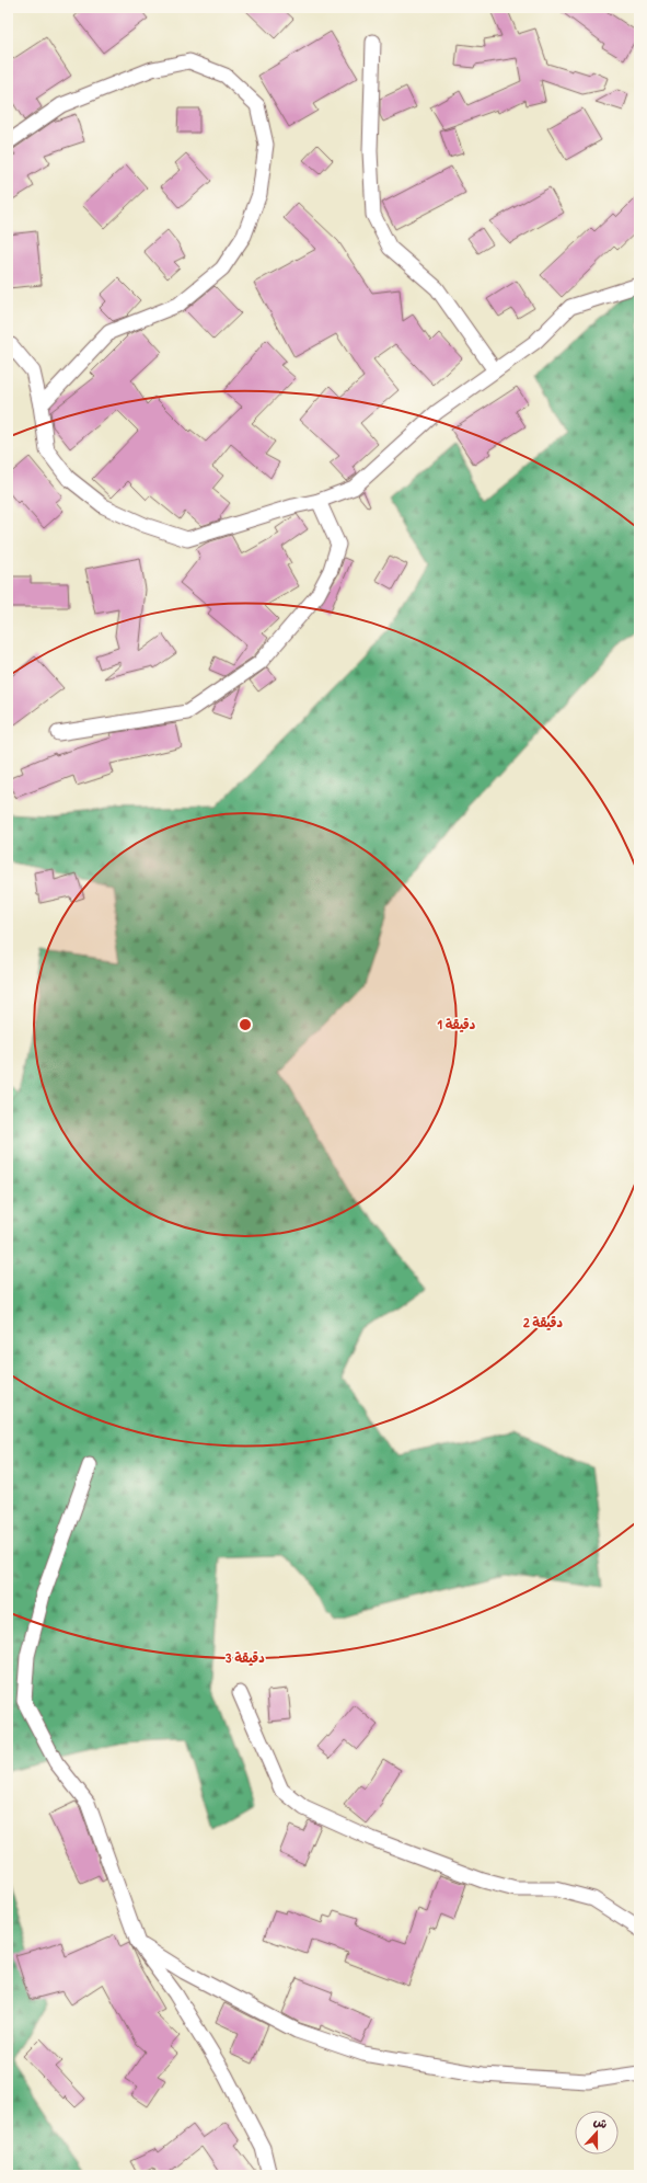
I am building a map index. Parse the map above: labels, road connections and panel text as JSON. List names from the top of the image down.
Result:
{
  "north": "top",
  "rings": ["1 دقيقة", "2 دقيقة", "3 دقيقة"]
}
